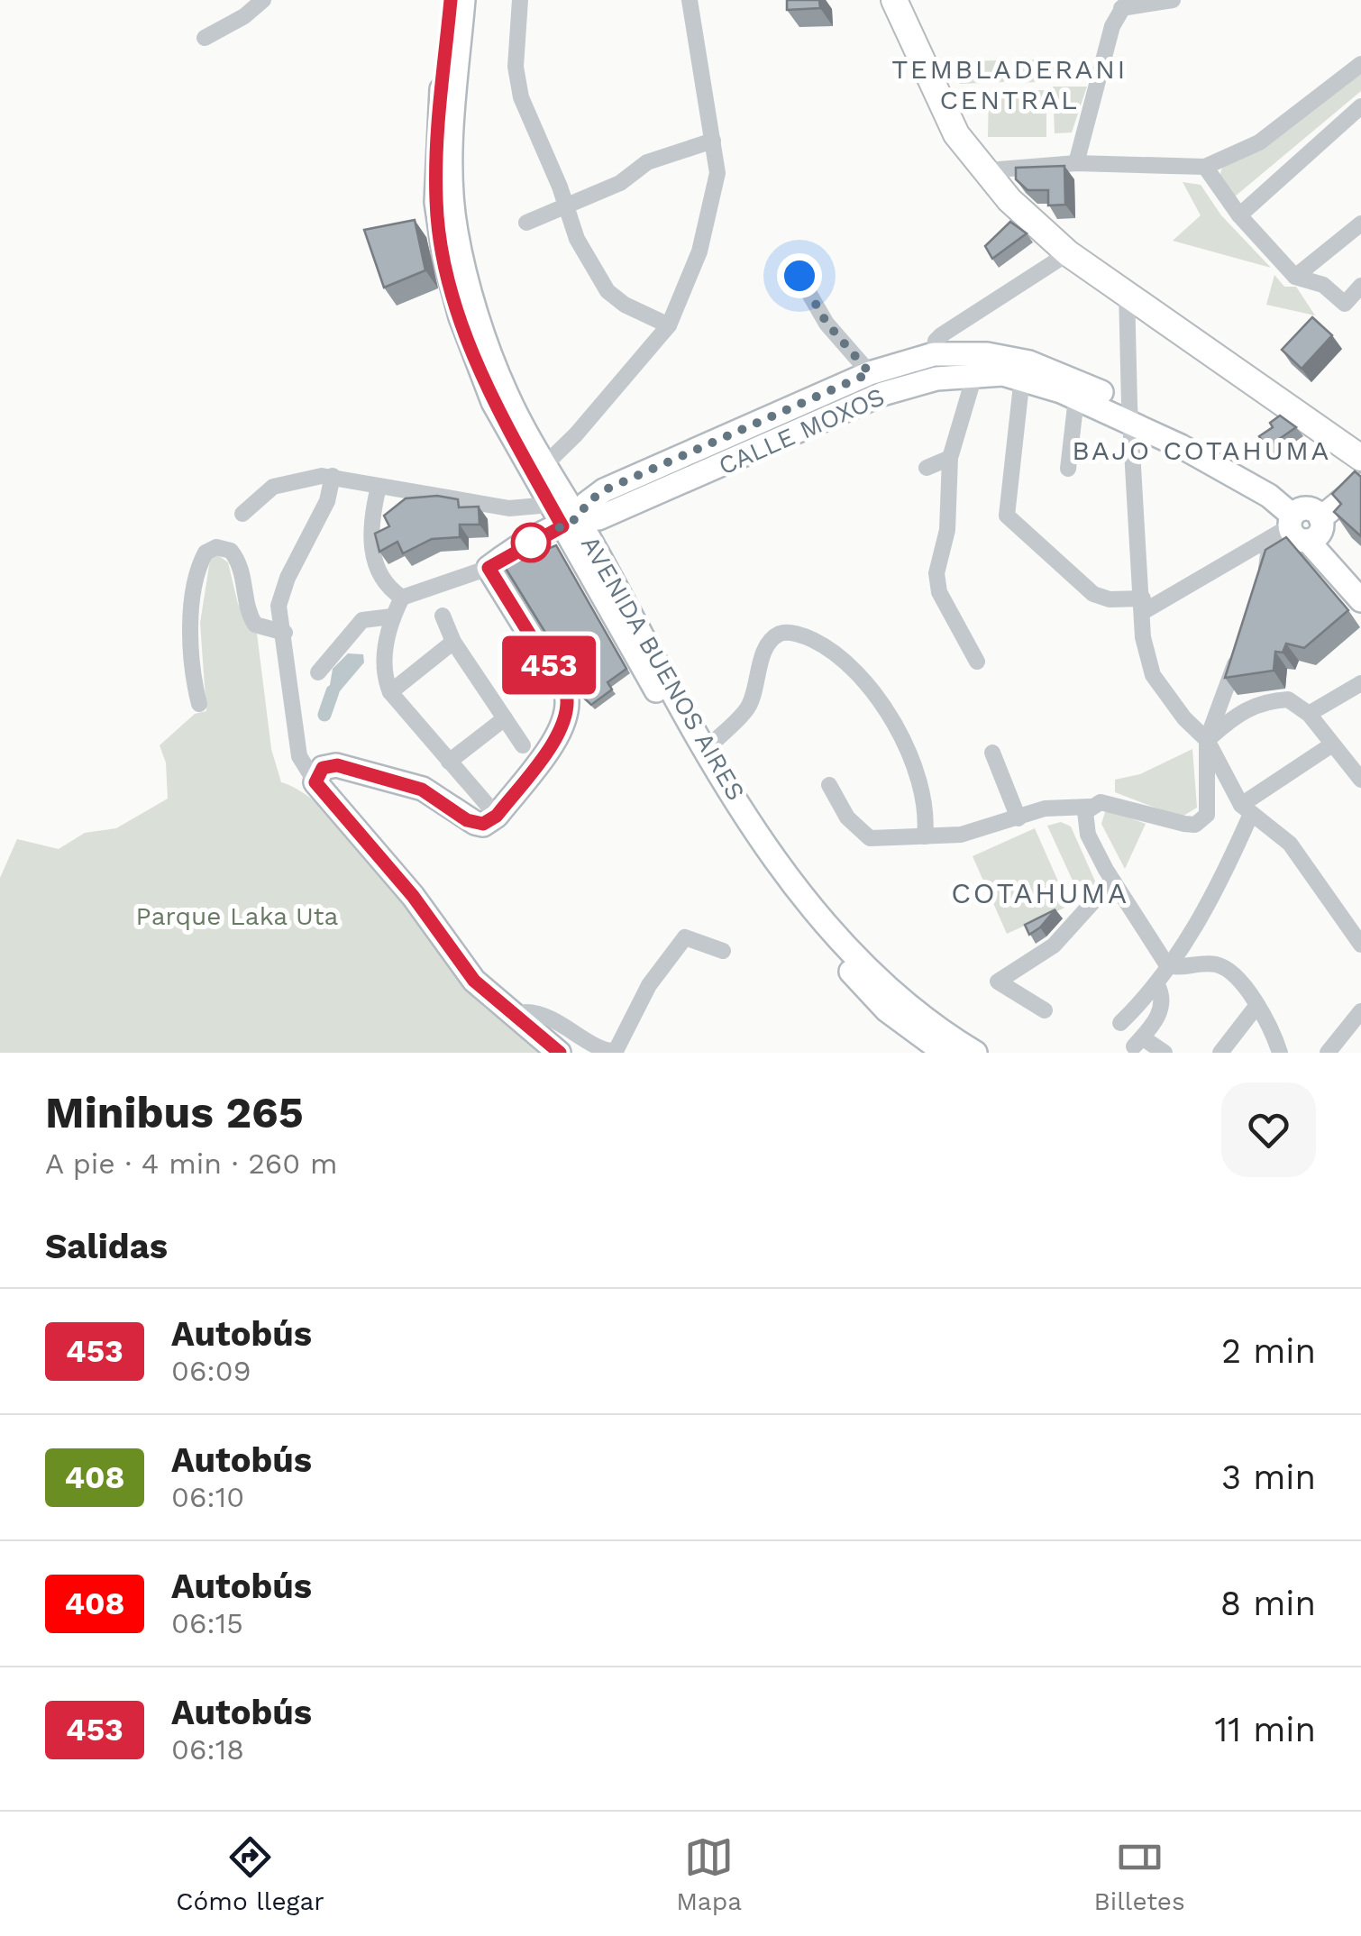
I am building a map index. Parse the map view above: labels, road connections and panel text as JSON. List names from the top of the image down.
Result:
{
  "streets": {
    "main road": ["CALLE MOXOS", "AVENIDA BUENOS AIRES"]
  },
  "crossings": [
    ["CALLE MOXOS", "AVENIDA BUENOS AIRES"]
  ],
  "districts": ["TEMBLADERANI CENTRAL", "BAJO COTAHUMA", "COTAHUMA"],
  "parks": ["Parque Laka Uta"],
  "lines": ["bus line 453"],
  "page": {
    "on_map": "453",
    "heading": [
      ["Minibus 265", "A pie · 4 min · 260 m"],
      "Salidas"
    ],
    "list": [
      {
        "mark": "453",
        "name": "Autobús",
        "note": "06:09",
        "value": "2 min"
      },
      {
        "mark": "408",
        "name": "Autobús",
        "note": "06:10",
        "value": "3 min"
      },
      {
        "mark": "408",
        "name": "Autobús",
        "note": "06:15",
        "value": "8 min"
      },
      {
        "mark": "453",
        "name": "Autobús",
        "note": "06:18",
        "value": "11 min"
      }
    ],
    "tabs": ["Cómo llegar", "Mapa", "Billetes"]
  }
}
